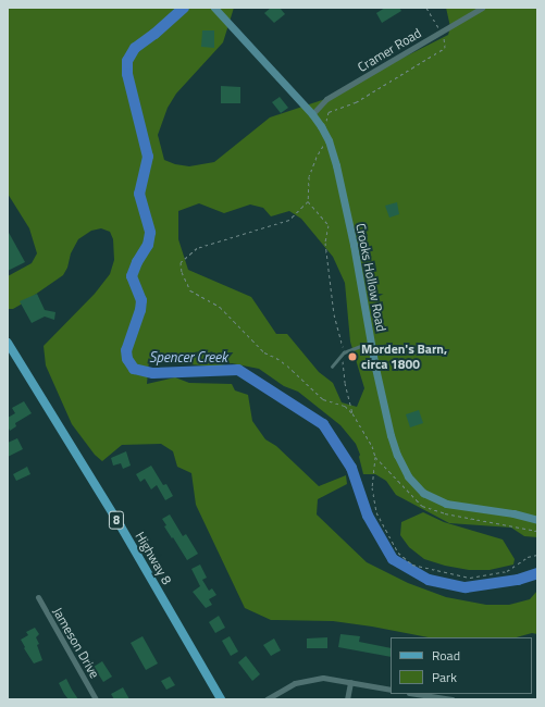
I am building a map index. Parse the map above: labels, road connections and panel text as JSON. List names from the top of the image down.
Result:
{
  "streets": {
    "main road": ["8", "Highway 8"],
    "street": ["Cramer Road", "Crooks Hollow Road", "Jameson Drive"]
  },
  "crossings": [
    ["Cramer Road", "Crooks Hollow Road"]
  ],
  "water": ["Spencer Creek"],
  "places": ["Morden's Barn, circa 1800"],
  "legend": ["Road", "Park"]
}
